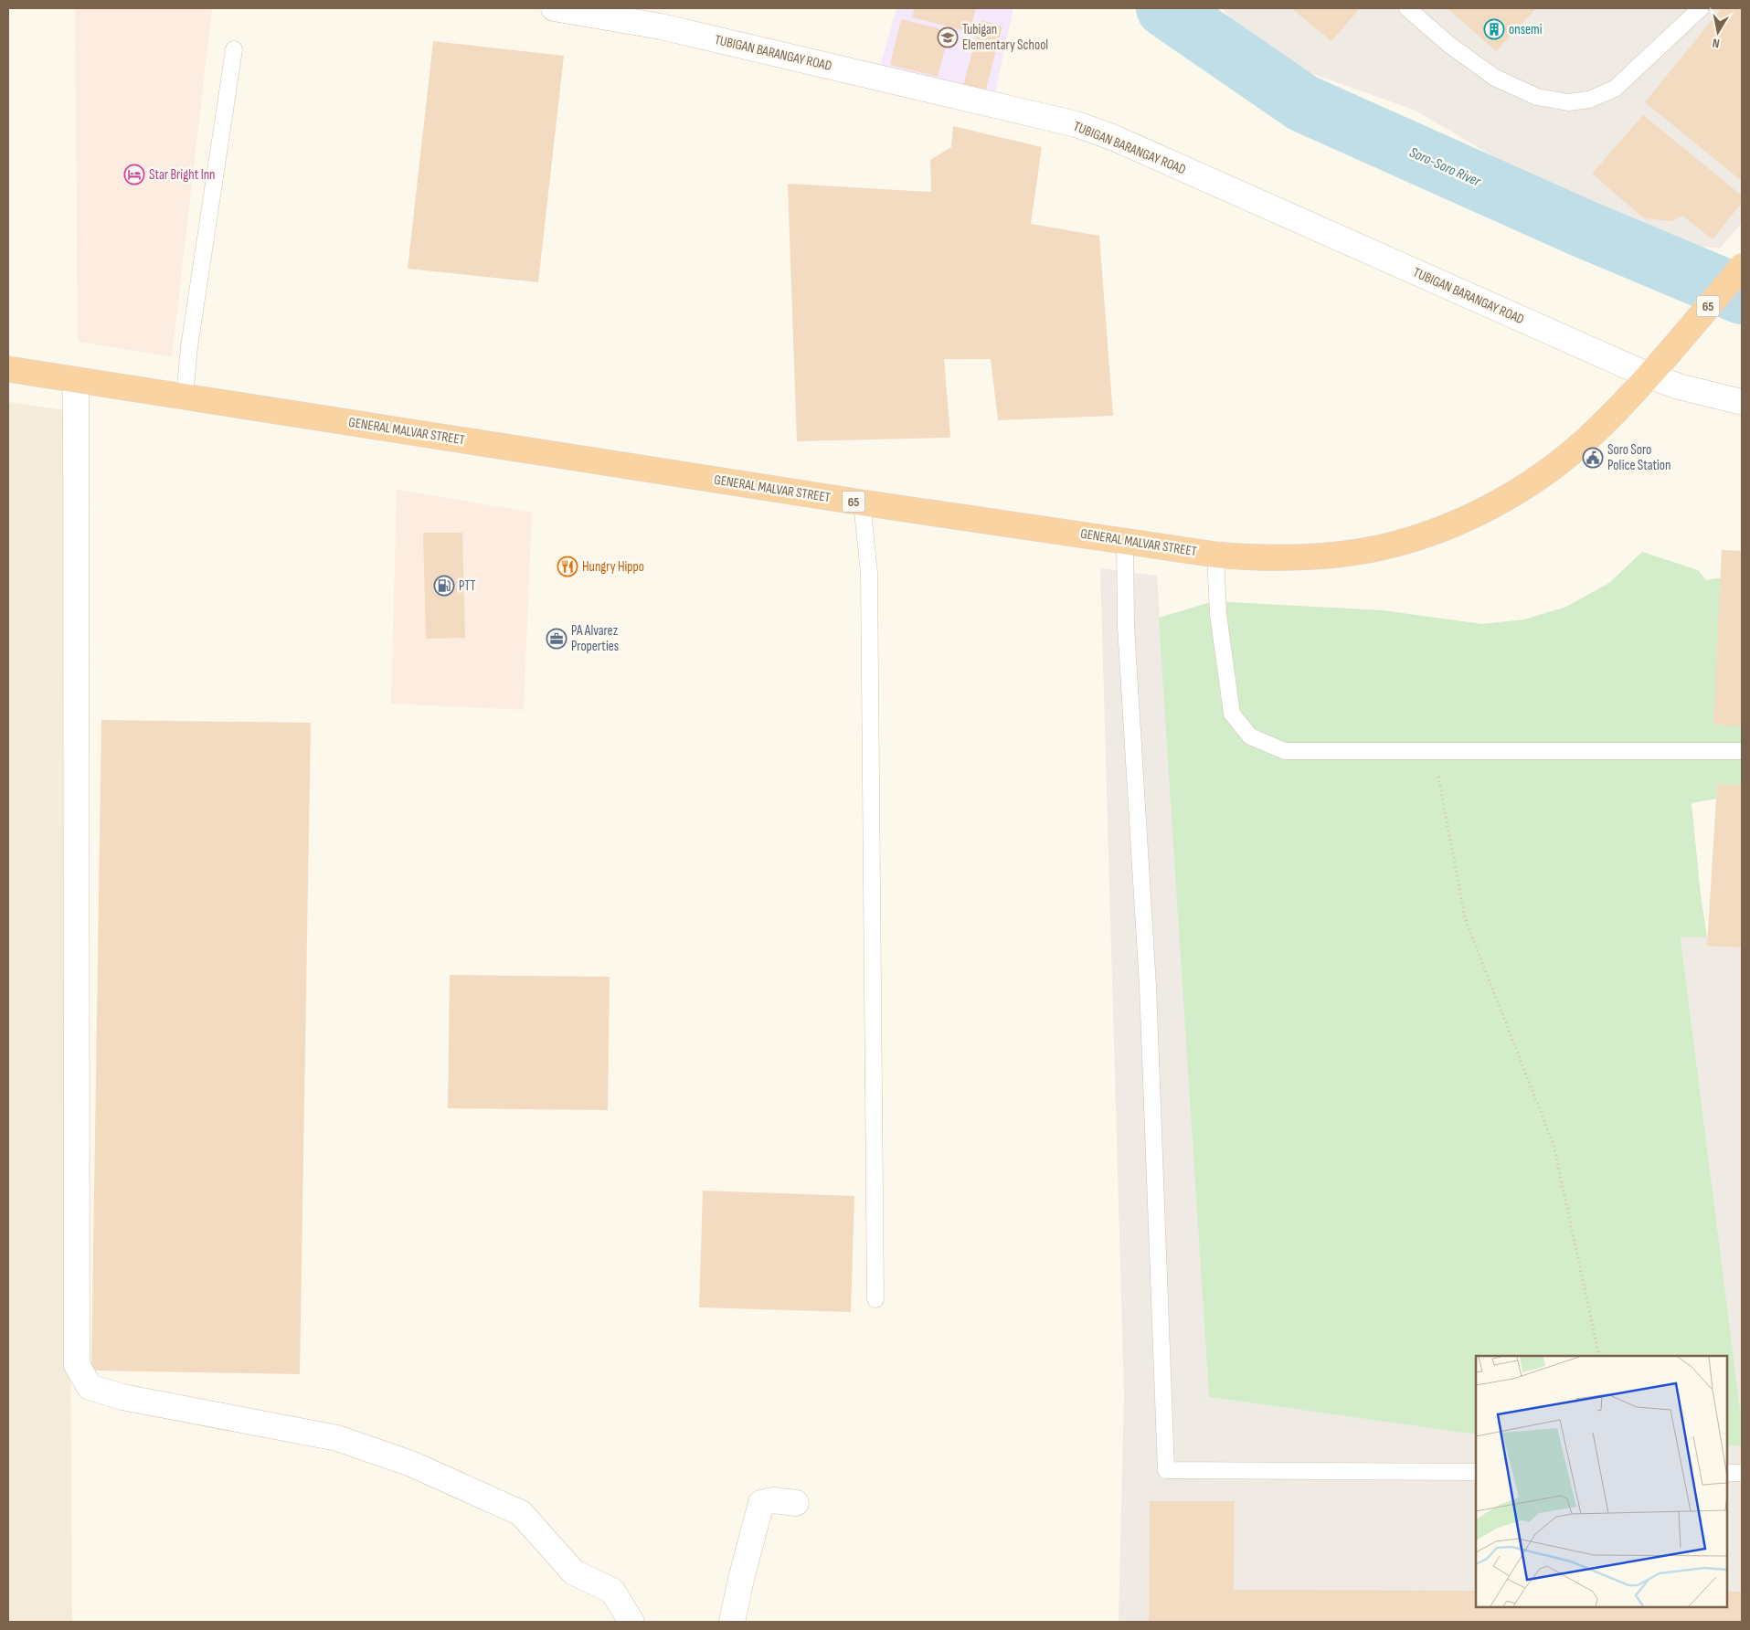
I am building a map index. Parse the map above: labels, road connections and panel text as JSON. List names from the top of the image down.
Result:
{
  "streets": {
    "highway": ["65", "GENERAL MALVAR STREET"],
    "street": ["TUBIGAN BARANGAY ROAD"]
  },
  "crossings": [
    ["TUBIGAN BARANGAY ROAD", "65"],
    ["TUBIGAN BARANGAY ROAD", "GENERAL MALVAR STREET"],
    ["65", "GENERAL MALVAR STREET"]
  ],
  "water": ["Soro-Soro River"],
  "places": {
    "building": ["onsemi"],
    "school or university": ["Tubigan Elementary School"],
    "hotel": ["Star Bright Inn"],
    "public building": ["Soro Soro Police Station"],
    "restaurant": ["Hungry Hippo"],
    "fuel station": ["PTT"],
    "office": ["PA Alvarez Properties"]
  },
  "north": "bottom"
}
